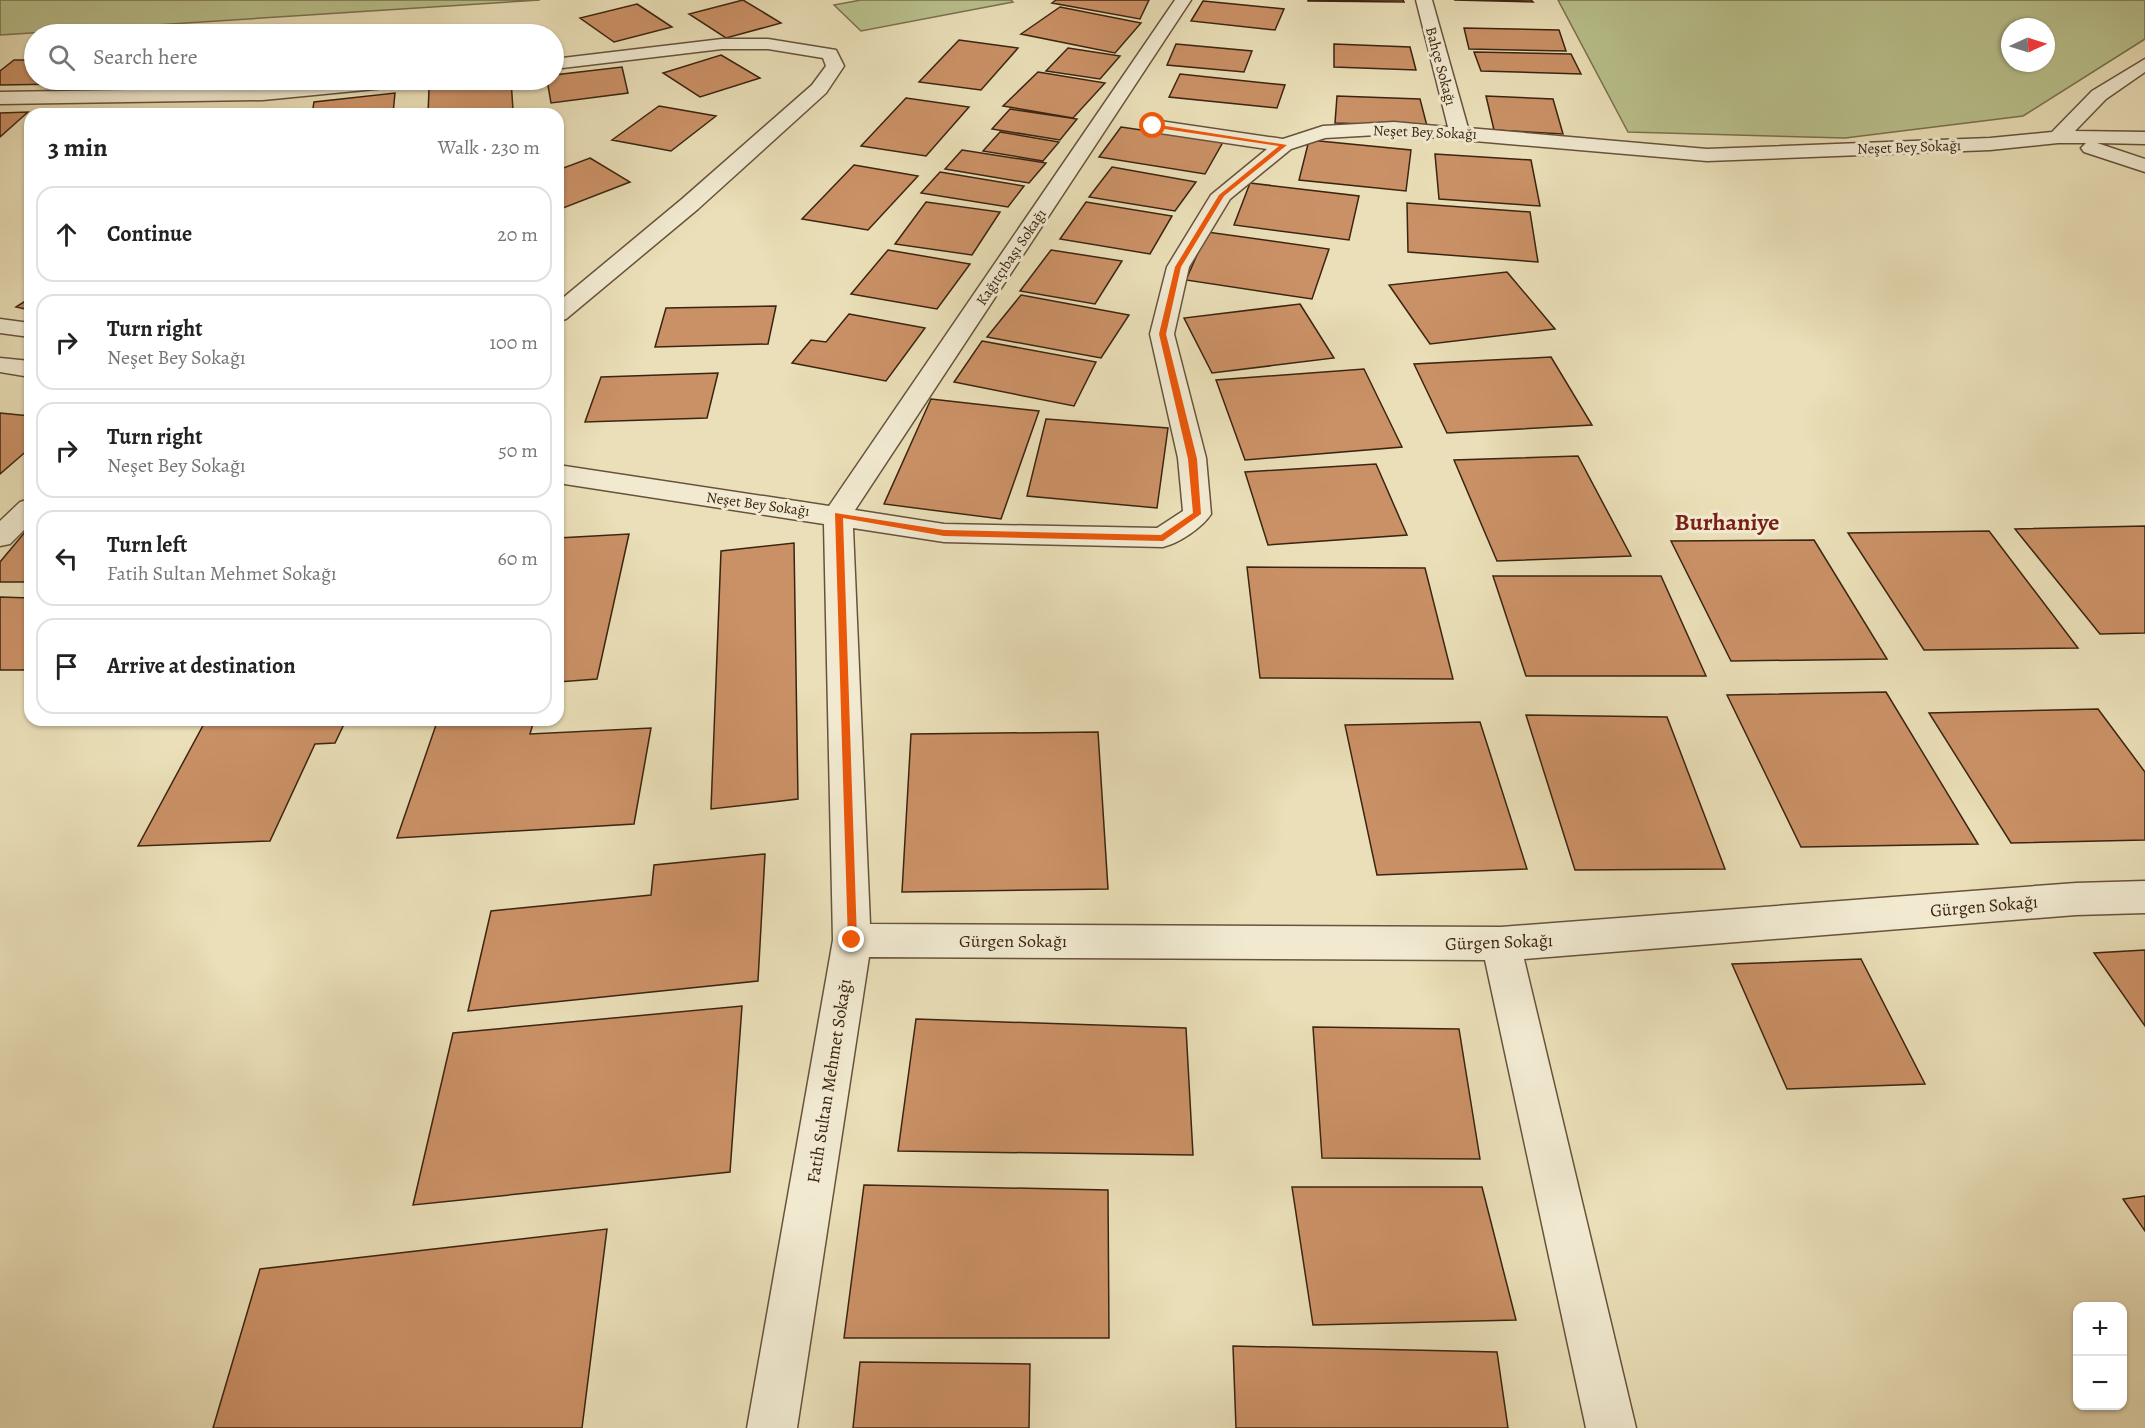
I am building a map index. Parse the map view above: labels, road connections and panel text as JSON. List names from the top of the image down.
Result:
{
  "streets": {
    "street": [
      "Bahçe Sokağı",
      "Neşet Bey Sokağı",
      "Kağıtçıbaşı Sokağı",
      "Gürgen Sokağı",
      "Fatih Sultan Mehmet Sokağı"
    ]
  },
  "crossings": [
    ["Bahçe Sokağı", "Neşet Bey Sokağı"],
    ["Neşet Bey Sokağı", "Kağıtçıbaşı Sokağı"],
    ["Neşet Bey Sokağı", "Fatih Sultan Mehmet Sokağı"],
    ["Kağıtçıbaşı Sokağı", "Fatih Sultan Mehmet Sokağı"],
    ["Gürgen Sokağı", "Fatih Sultan Mehmet Sokağı"]
  ],
  "districts": ["Burhaniye"],
  "north": "right",
  "page": {
    "search": "Search here",
    "heading": ["3 min", "Walk · 230 m"],
    "list": [
      ["Continue", "20 m"],
      ["Turn right", "Neşet Bey Sokağı", "100 m"],
      ["Turn right", "Neşet Bey Sokağı", "50 m"],
      ["Turn left", "Fatih Sultan Mehmet Sokağı", "60 m"],
      "Arrive at destination"
    ],
    "map_buttons": ["+", "−"]
  }
}
